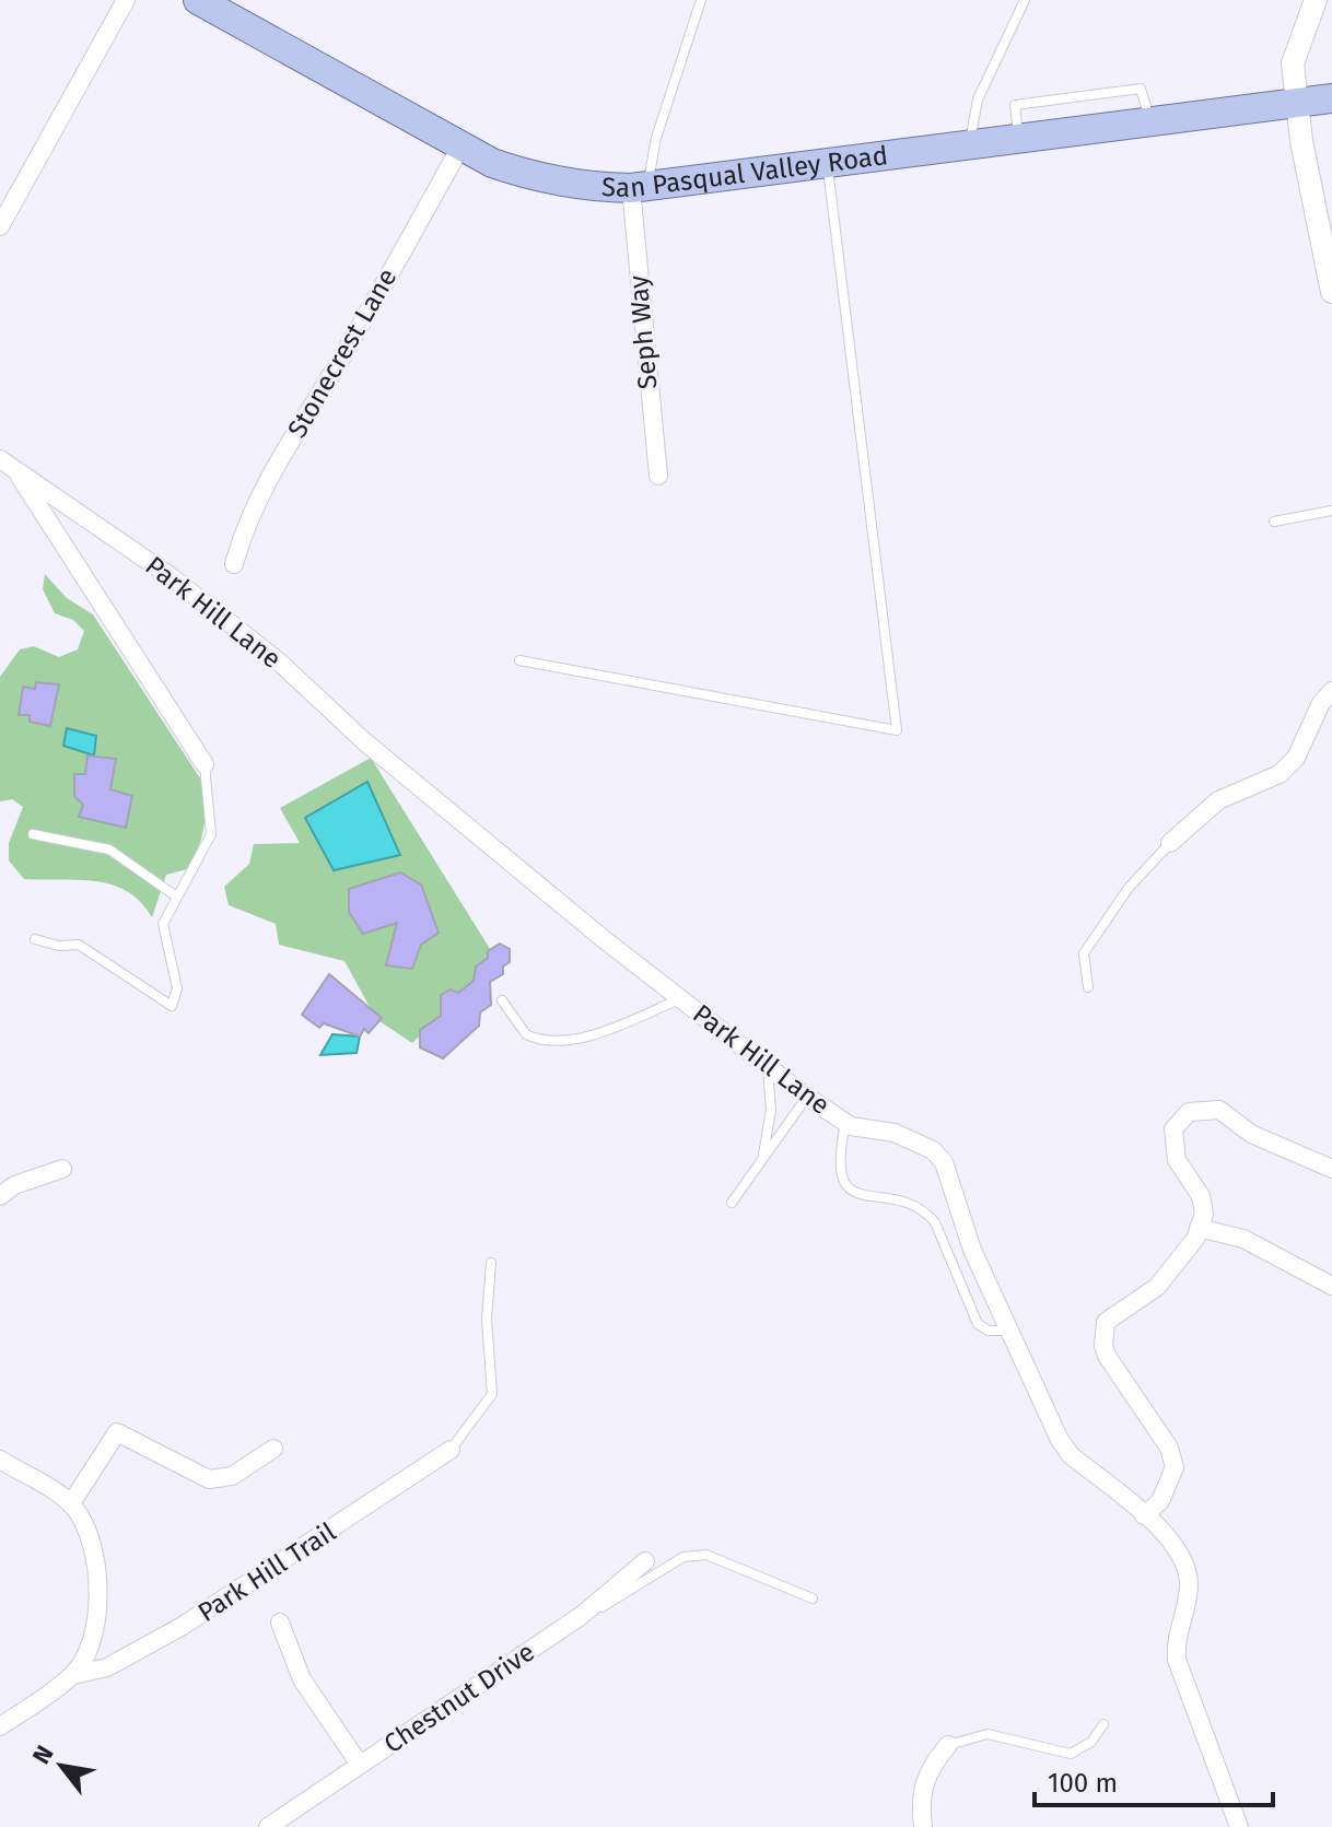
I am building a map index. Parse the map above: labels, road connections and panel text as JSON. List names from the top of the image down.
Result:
{
  "streets": {
    "main road": ["San Pasqual Valley Road"],
    "street": [
      "Seph Way",
      "Stonecrest Lane",
      "Park Hill Lane",
      "Park Hill Trail",
      "Chestnut Drive"
    ]
  },
  "crossings": [
    ["San Pasqual Valley Road", "Seph Way"],
    ["San Pasqual Valley Road", "Stonecrest Lane"]
  ],
  "scale_bar": "100 m",
  "north": "top left"
}
